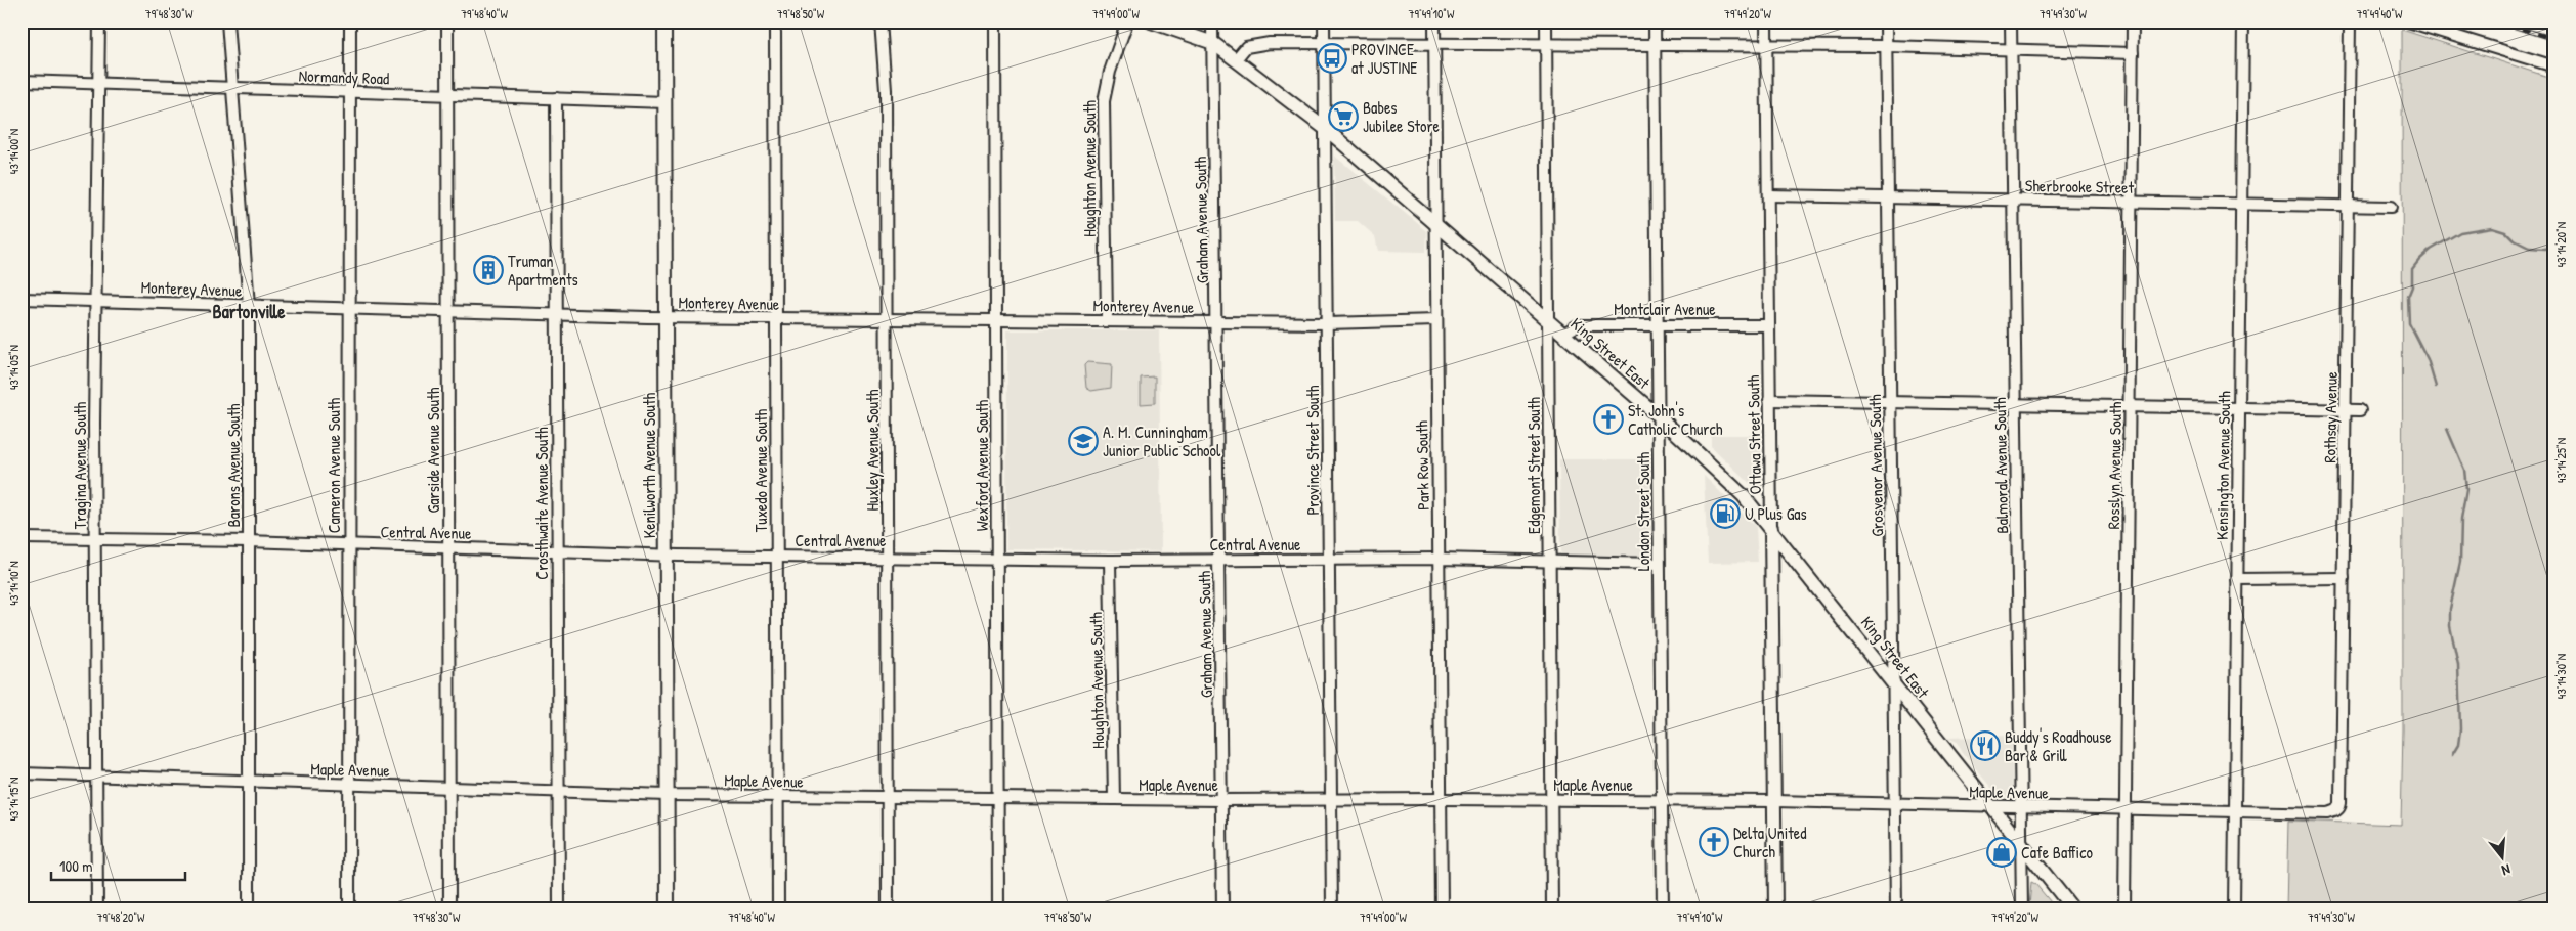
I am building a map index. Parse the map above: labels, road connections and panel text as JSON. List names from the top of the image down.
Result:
{
  "streets": {
    "main road": ["King Street East", "Ottawa Street South", "Kenilworth Avenue South"],
    "street": [
      "Normandy Road",
      "Houghton Avenue South",
      "Sherbrooke Street",
      "Graham Avenue South",
      "Monterey Avenue",
      "Montclair Avenue",
      "Rothsay Avenue",
      "Garside Avenue South",
      "Huxley Avenue South",
      "Province Street South",
      "Tragina Avenue South",
      "Barons Avenue South",
      "Cameron Avenue South",
      "Wexford Avenue South",
      "Park Row South",
      "Edgemont Street South",
      "Grosvenor Avenue South",
      "Balmoral Avenue South",
      "Rosslyn Avenue South",
      "Kensington Avenue South",
      "Tuxedo Avenue South",
      "Crosthwaite Avenue South",
      "London Street South",
      "Central Avenue",
      "Maple Avenue"
    ]
  },
  "crossings": [
    ["Normandy Road", "Garside Avenue South"],
    ["Normandy Road", "Tragina Avenue South"],
    ["Normandy Road", "Barons Avenue South"],
    ["Normandy Road", "Cameron Avenue South"],
    ["Normandy Road", "Kenilworth Avenue South"],
    ["Normandy Road", "Crosthwaite Avenue South"],
    ["Houghton Avenue South", "Monterey Avenue"],
    ["Houghton Avenue South", "Central Avenue"],
    ["Houghton Avenue South", "Maple Avenue"],
    ["Sherbrooke Street", "Rothsay Avenue"],
    ["Sherbrooke Street", "Ottawa Street South"],
    ["Sherbrooke Street", "Grosvenor Avenue South"],
    ["Sherbrooke Street", "Balmoral Avenue South"],
    ["Sherbrooke Street", "Rosslyn Avenue South"],
    ["Sherbrooke Street", "Kensington Avenue South"],
    ["Graham Avenue South", "Monterey Avenue"],
    ["Graham Avenue South", "King Street East"],
    ["Graham Avenue South", "Central Avenue"],
    ["Graham Avenue South", "Maple Avenue"],
    ["Monterey Avenue", "Garside Avenue South"],
    ["Monterey Avenue", "Huxley Avenue South"],
    ["Monterey Avenue", "Province Street South"],
    ["Monterey Avenue", "Tragina Avenue South"],
    ["Monterey Avenue", "Barons Avenue South"],
    ["Monterey Avenue", "Cameron Avenue South"],
    ["Monterey Avenue", "Kenilworth Avenue South"],
    ["Monterey Avenue", "Wexford Avenue South"],
    ["Monterey Avenue", "Park Row South"],
    ["Monterey Avenue", "Tuxedo Avenue South"],
    ["Monterey Avenue", "Crosthwaite Avenue South"],
    ["Montclair Avenue", "King Street East"],
    ["Montclair Avenue", "Ottawa Street South"],
    ["Montclair Avenue", "London Street South"],
    ["King Street East", "Ottawa Street South"],
    ["King Street East", "Province Street South"],
    ["King Street East", "Park Row South"],
    ["King Street East", "Edgemont Street South"],
    ["King Street East", "Grosvenor Avenue South"],
    ["King Street East", "Balmoral Avenue South"],
    ["King Street East", "London Street South"],
    ["King Street East", "Maple Avenue"],
    ["Rothsay Avenue", "Maple Avenue"],
    ["Ottawa Street South", "Maple Avenue"],
    ["Garside Avenue South", "Central Avenue"],
    ["Garside Avenue South", "Maple Avenue"],
    ["Huxley Avenue South", "Central Avenue"],
    ["Huxley Avenue South", "Maple Avenue"],
    ["Province Street South", "Central Avenue"],
    ["Province Street South", "Maple Avenue"],
    ["Tragina Avenue South", "Central Avenue"],
    ["Tragina Avenue South", "Maple Avenue"],
    ["Barons Avenue South", "Central Avenue"],
    ["Barons Avenue South", "Maple Avenue"],
    ["Cameron Avenue South", "Central Avenue"],
    ["Cameron Avenue South", "Maple Avenue"],
    ["Kenilworth Avenue South", "Central Avenue"],
    ["Kenilworth Avenue South", "Maple Avenue"],
    ["Wexford Avenue South", "Central Avenue"],
    ["Wexford Avenue South", "Maple Avenue"],
    ["Park Row South", "Central Avenue"],
    ["Park Row South", "Maple Avenue"],
    ["Edgemont Street South", "Central Avenue"],
    ["Edgemont Street South", "Maple Avenue"],
    ["Grosvenor Avenue South", "Maple Avenue"],
    ["Balmoral Avenue South", "Maple Avenue"],
    ["Rosslyn Avenue South", "Maple Avenue"],
    ["Kensington Avenue South", "Maple Avenue"],
    ["Tuxedo Avenue South", "Central Avenue"],
    ["Tuxedo Avenue South", "Maple Avenue"],
    ["Crosthwaite Avenue South", "Central Avenue"],
    ["Crosthwaite Avenue South", "Maple Avenue"],
    ["London Street South", "Central Avenue"],
    ["London Street South", "Maple Avenue"]
  ],
  "districts": ["Bartonville"],
  "places": {
    "bus stop": ["PROVINCE at JUSTINE"],
    "supermarket": ["Babes Jubilee Store"],
    "building": ["Truman Apartments"],
    "church": ["St. John's Catholic Church", "Delta United Church"],
    "school or university": ["A. M. Cunningham Junior Public School"],
    "fuel station": ["U Plus Gas"],
    "restaurant": ["Buddy's Roadhouse Bar & Grill"],
    "shop": ["Cafe Baffico"]
  },
  "scale_bar": "100 m",
  "north": "bottom",
  "coordinates": [
    "79°48'30\"W",
    "79°48'40\"W",
    "79°48'50\"W",
    "79°49'00\"W",
    "79°49'10\"W",
    "79°49'20\"W",
    "79°49'30\"W",
    "79°49'40\"W",
    "43°14'00\"N",
    "43°14'20\"N",
    "43°14'05\"N",
    "43°14'25\"N",
    "43°14'10\"N",
    "43°14'30\"N",
    "43°14'15\"N",
    "79°48'20\"W"
  ]
}
